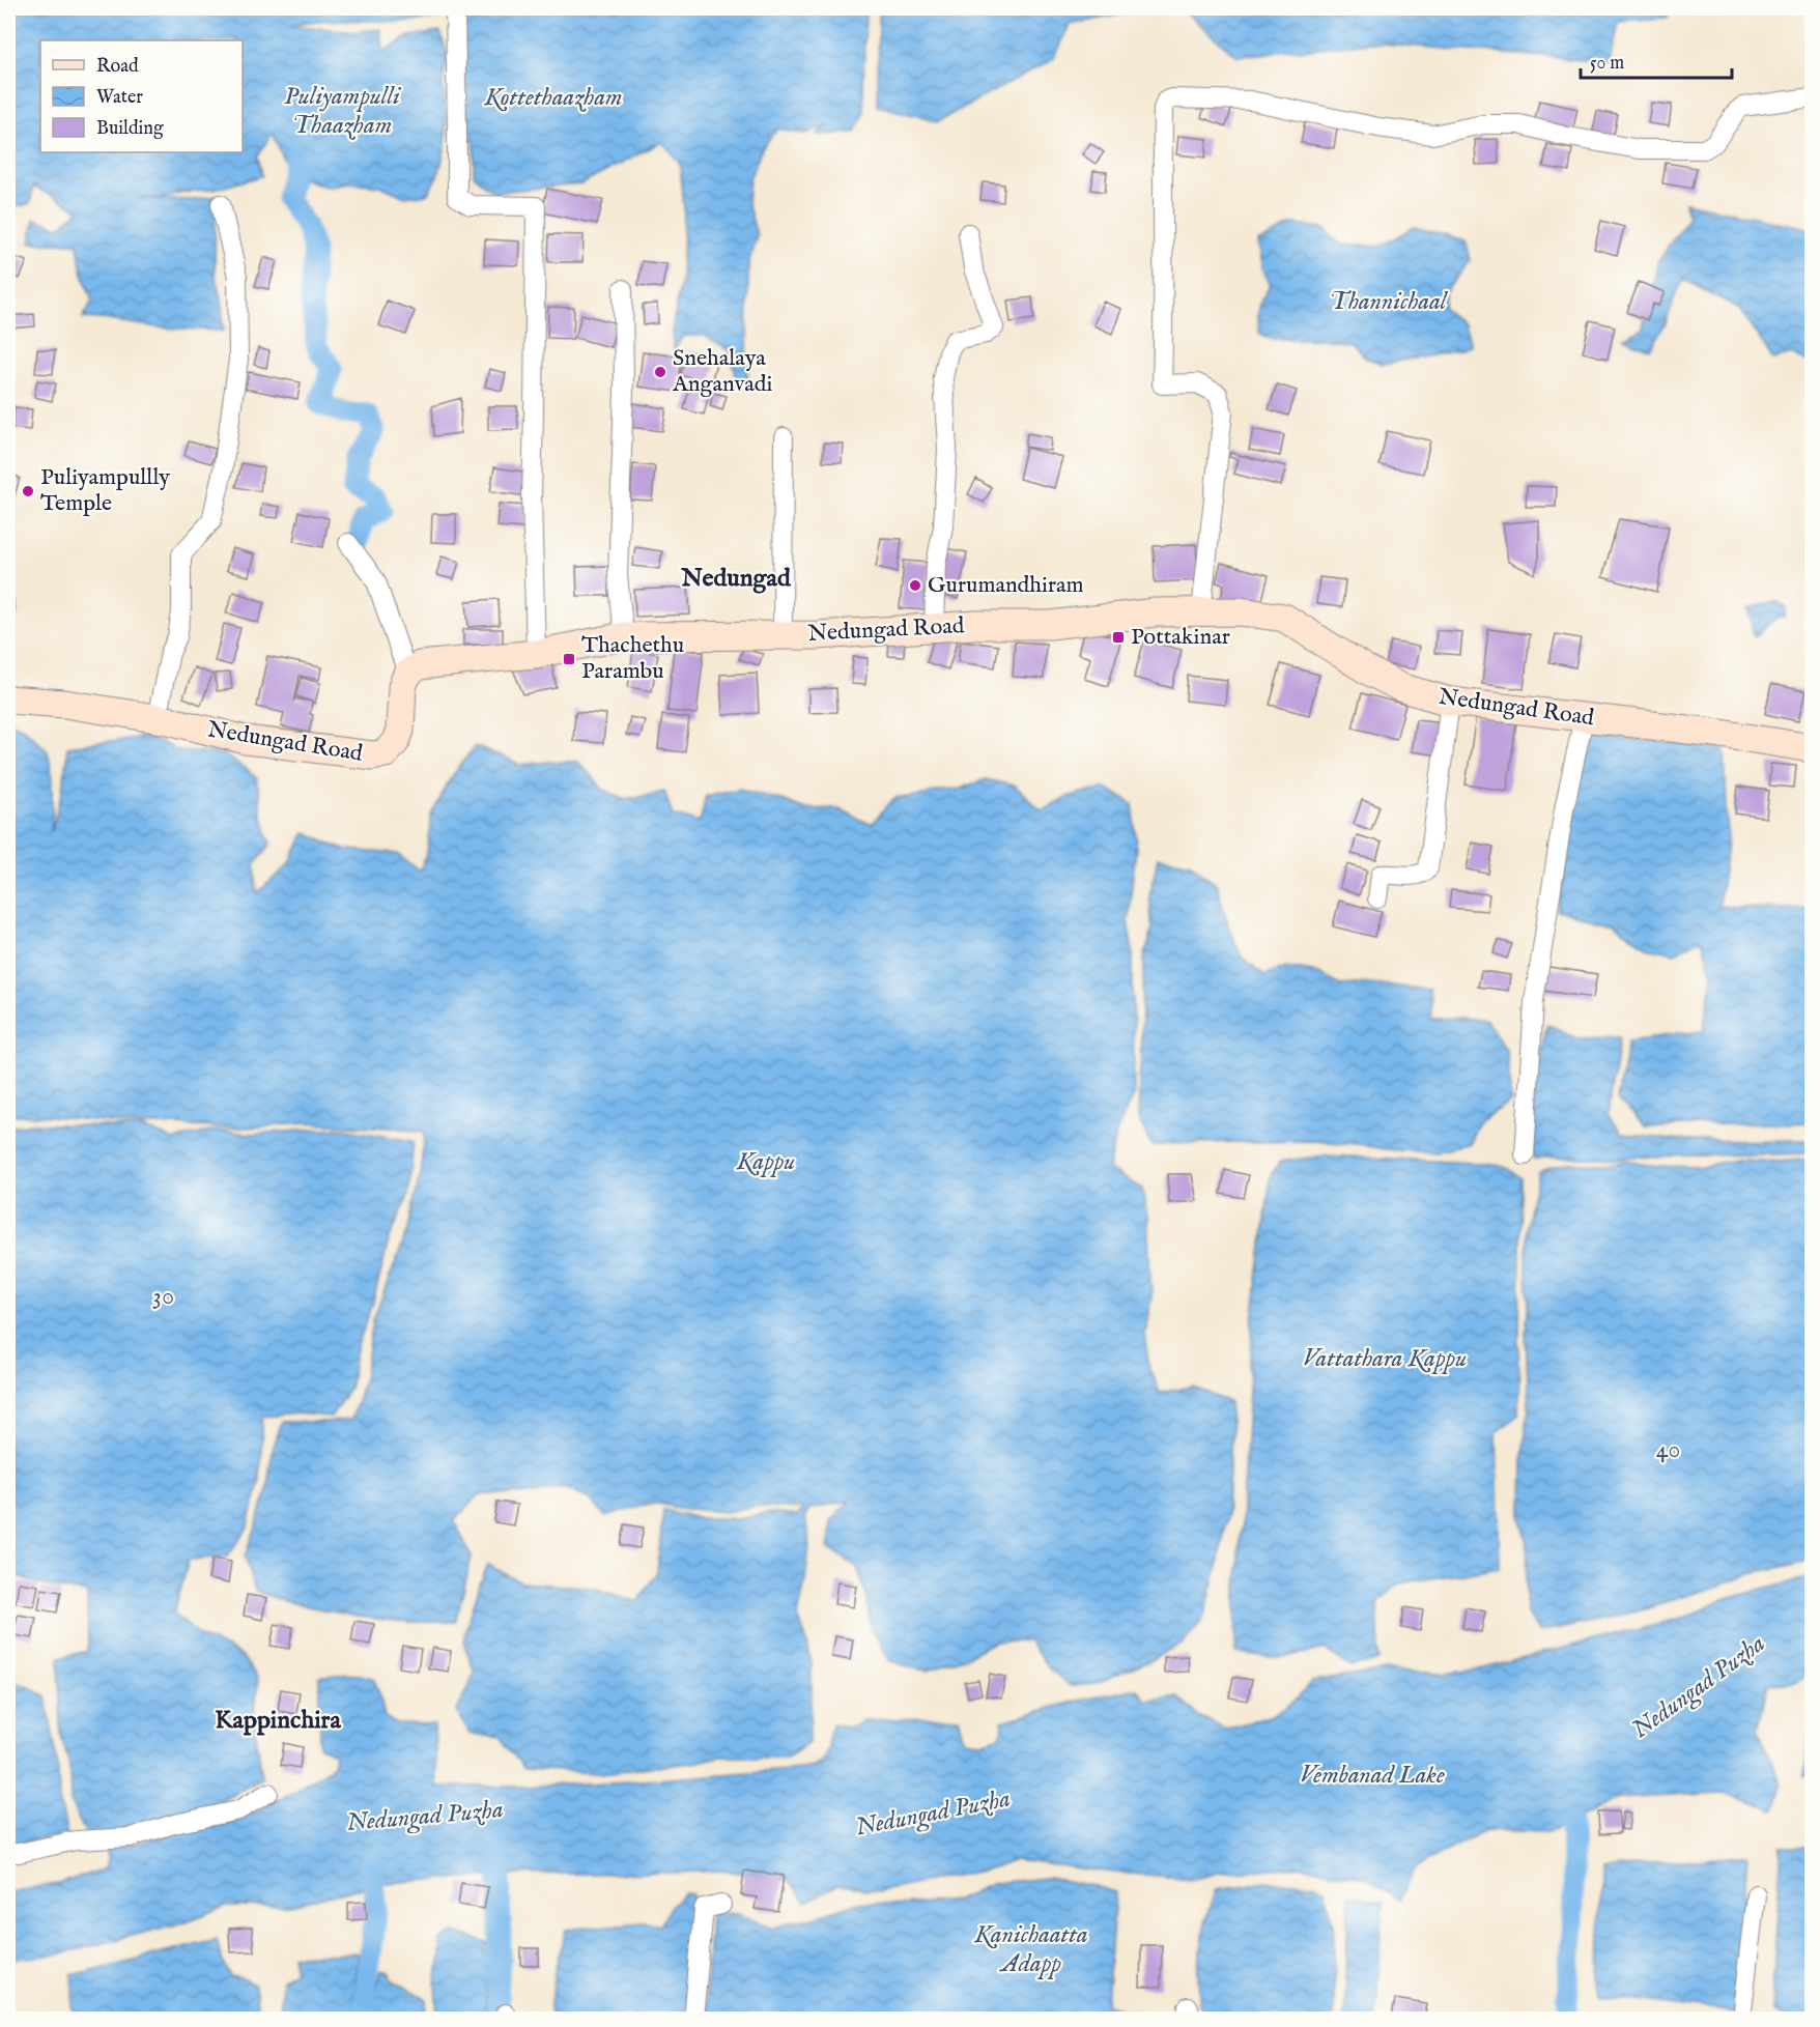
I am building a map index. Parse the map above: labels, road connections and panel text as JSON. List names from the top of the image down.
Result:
{
  "streets": {
    "main road": ["Nedungad Road"]
  },
  "districts": ["Nedungad", "Kappinchira"],
  "water": [
    "Puliyampulli Thaazham",
    "Kottethaazham",
    "Thannichaal",
    "Kappu",
    "30",
    "Vattathara Kappu",
    "40",
    "Nedungad Puzha",
    "Vembanad Lake",
    "Kanichaatta Adapp"
  ],
  "places": {
    "other": ["Snehalaya Anganvadi", "Puliyampullly Temple", "Gurumandhiram"],
    "transit": ["Pottakinar", "Thachethu Parambu"]
  },
  "legend": ["Road", "Water", "Building"],
  "scale_bar": "50 m"
}
